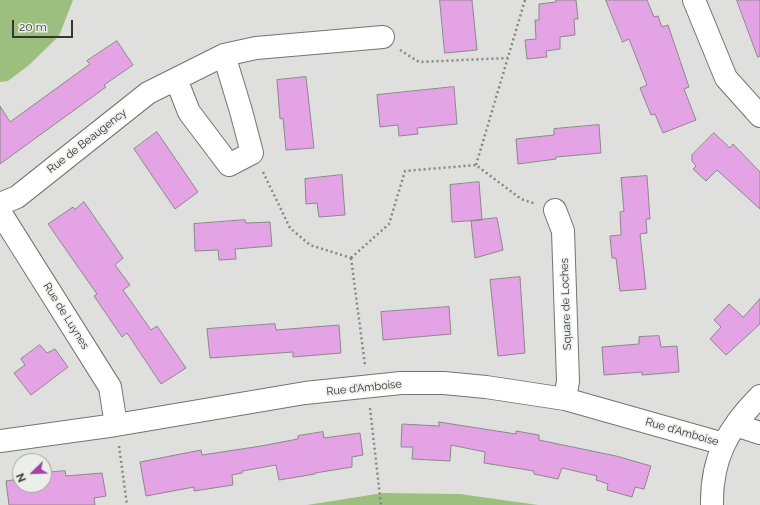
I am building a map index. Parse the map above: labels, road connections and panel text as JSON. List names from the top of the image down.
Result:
{
  "streets": {
    "street": [
      "Rue de Beaugency",
      "Square de Loches",
      "Rue de Luynes",
      "Rue d’Amboise"
    ]
  },
  "crossings": [
    ["Square de Loches", "Rue d’Amboise"],
    ["Rue de Luynes", "Rue d’Amboise"]
  ],
  "scale_bar": "20 m",
  "north": "bottom left"
}
